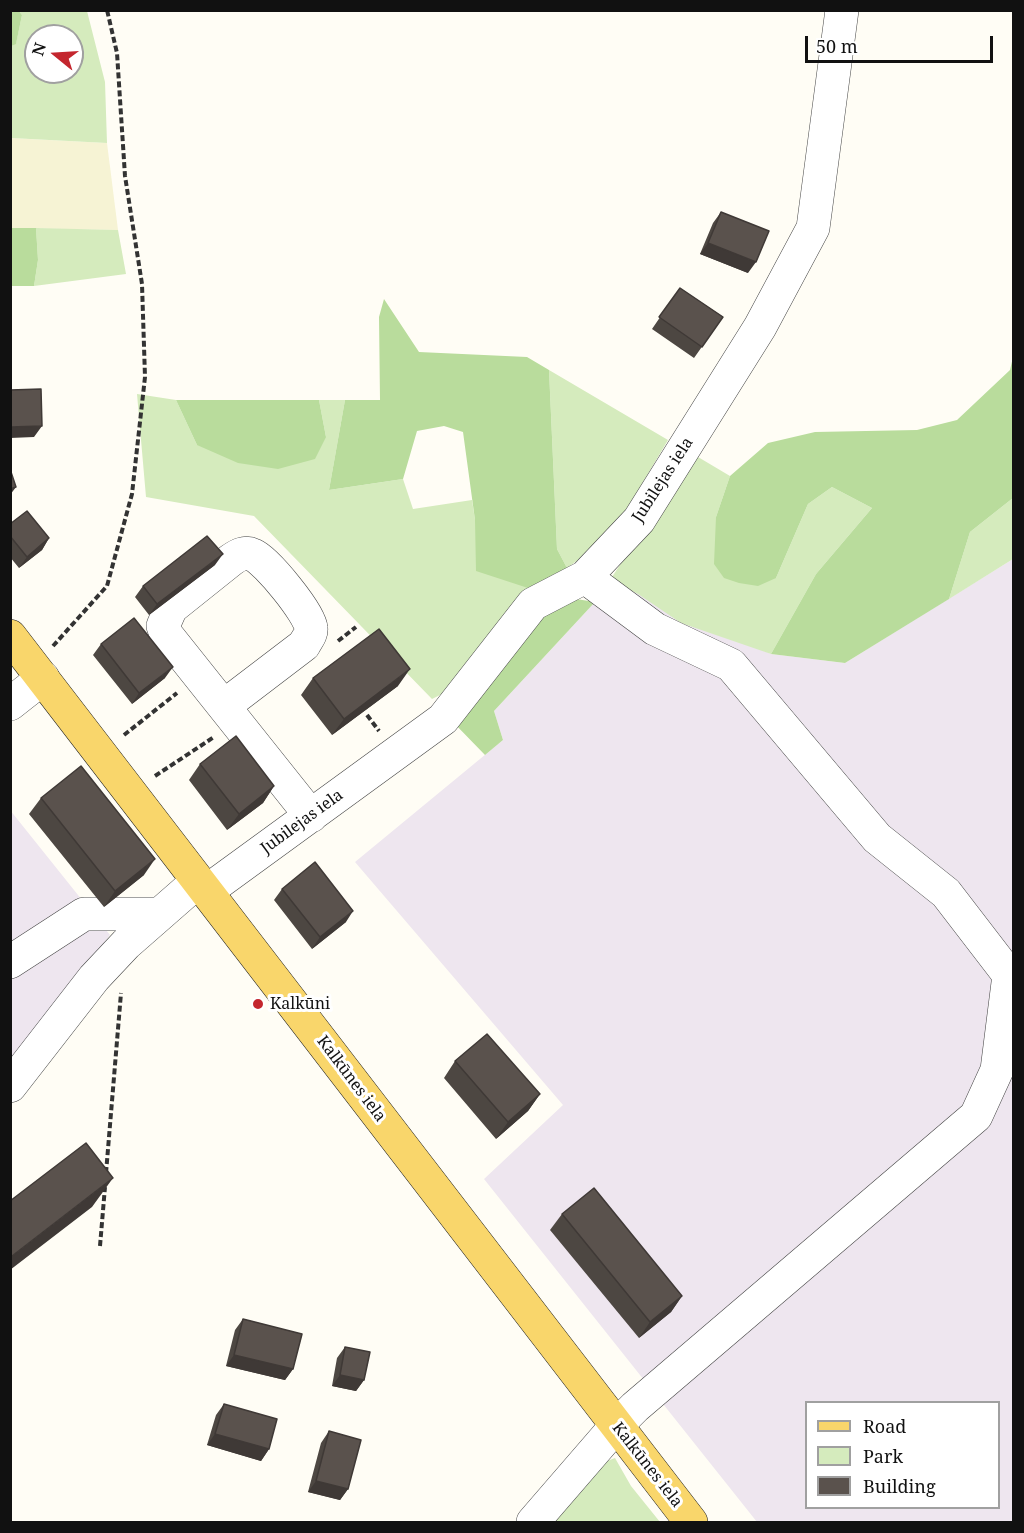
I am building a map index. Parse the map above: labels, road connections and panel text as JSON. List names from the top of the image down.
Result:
{
  "streets": {
    "main road": ["Kalkūnes iela"],
    "street": ["Jubilejas iela"]
  },
  "crossings": [
    ["Jubilejas iela", "Kalkūnes iela"]
  ],
  "places": ["Kalkūni"],
  "legend": ["Road", "Park", "Building"],
  "scale_bar": "50 m",
  "north": "left"
}
